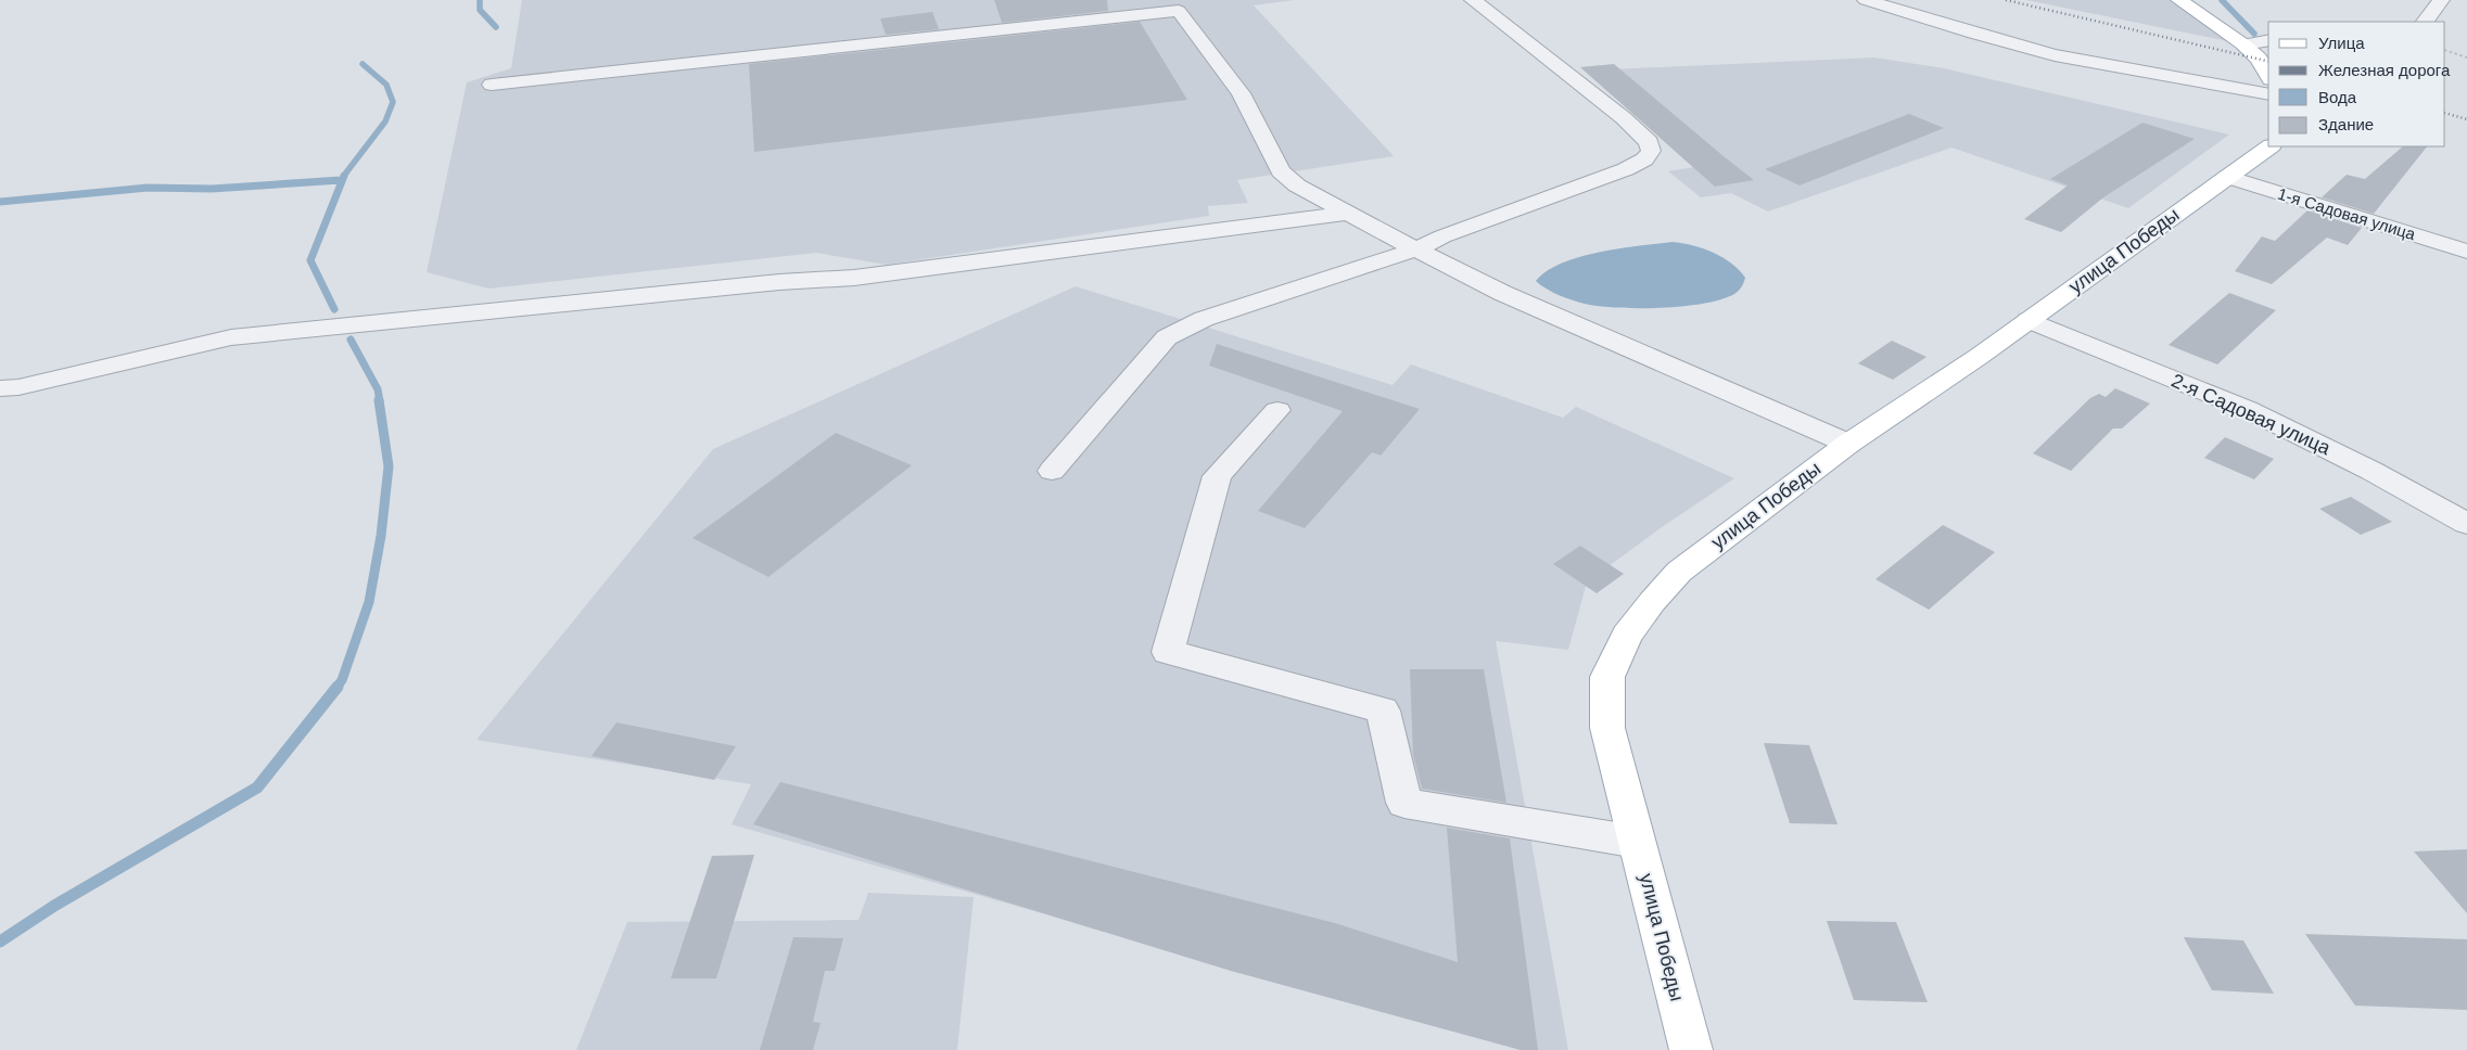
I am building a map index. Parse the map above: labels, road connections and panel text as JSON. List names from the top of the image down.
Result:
{
  "streets": {
    "main road": ["улица Победы"],
    "street": ["1-я Садовая улица", "2-я Садовая улица"]
  },
  "crossings": [
    ["1-я Садовая улица", "улица Победы"],
    ["улица Победы", "2-я Садовая улица"]
  ],
  "legend": [
    "Улица",
    "Железная дорога",
    "Вода",
    "Здание"
  ]
}
